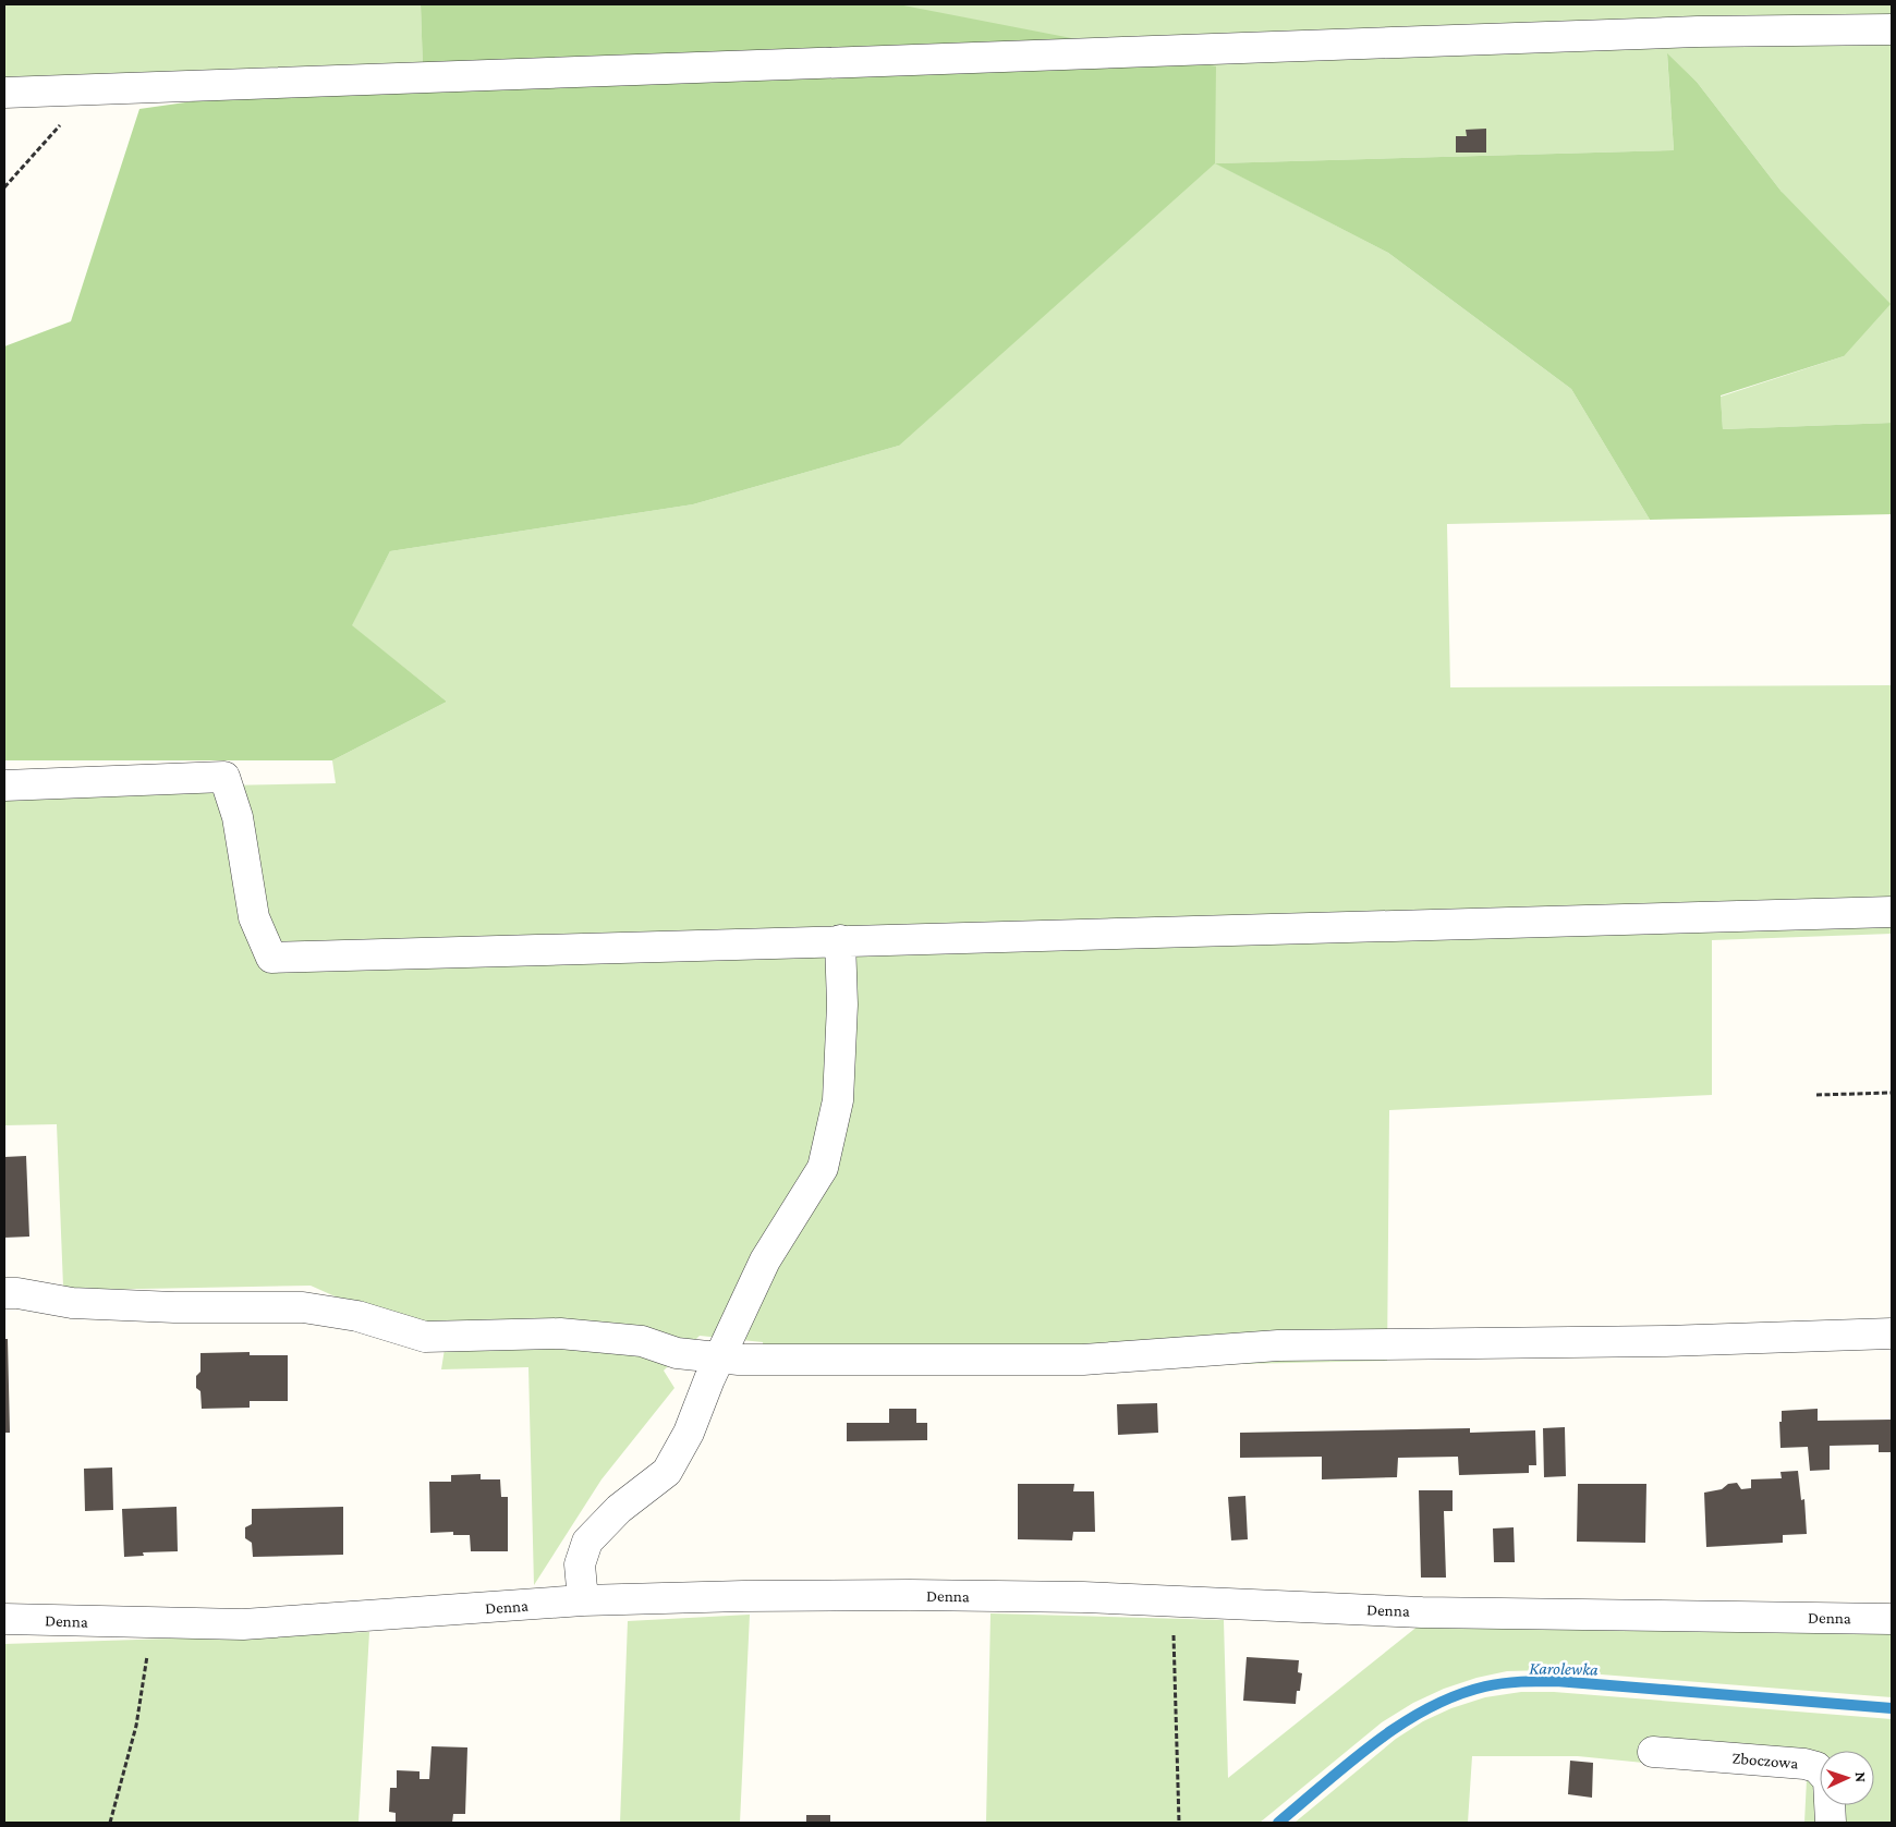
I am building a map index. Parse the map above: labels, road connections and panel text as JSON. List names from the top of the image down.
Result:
{
  "streets": {
    "street": ["Denna", "Zboczowa"]
  },
  "water": ["Karolewka"],
  "north": "right"
}
